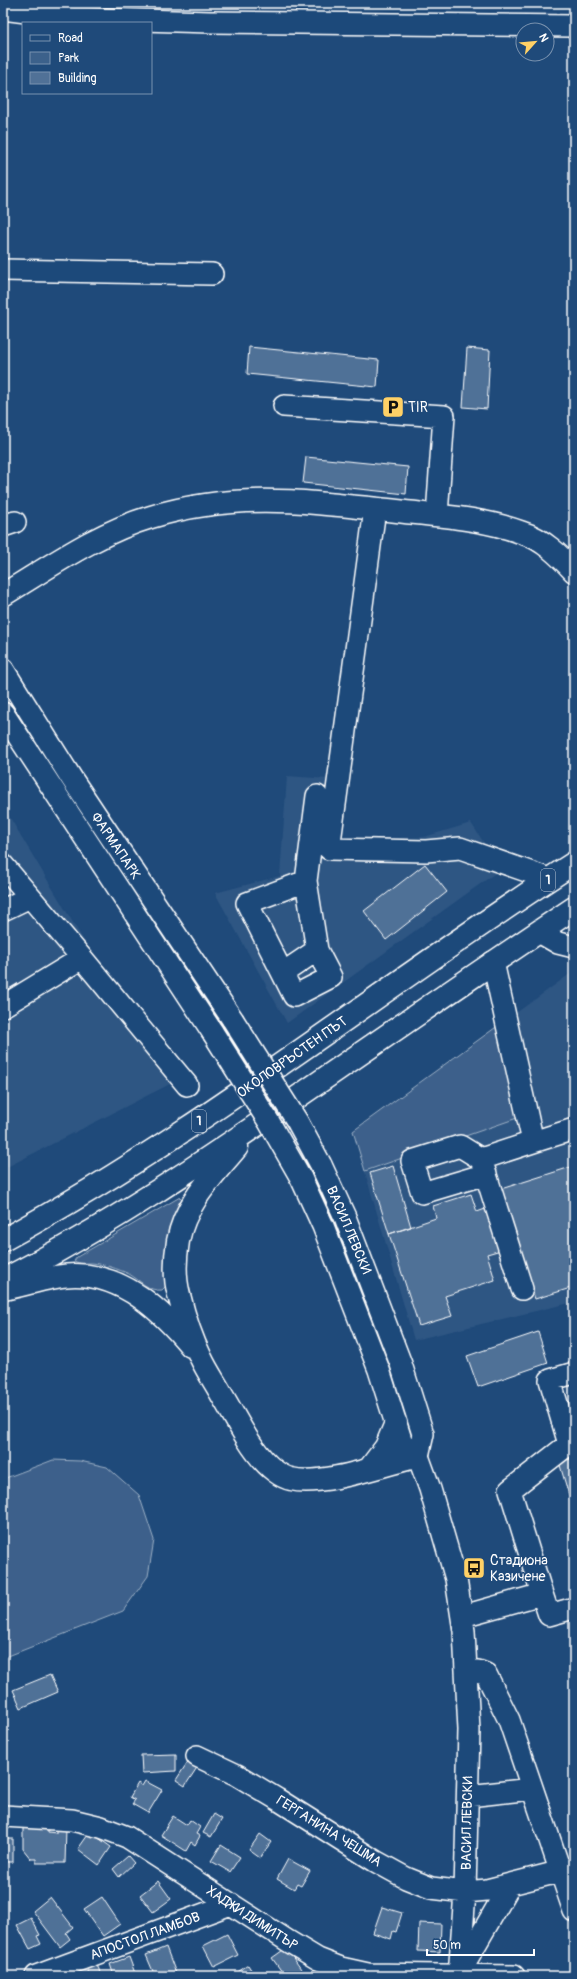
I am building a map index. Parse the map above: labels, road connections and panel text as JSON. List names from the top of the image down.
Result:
{
  "streets": {
    "highway": ["1", "ОКОЛОВРЪСТЕН ПЪТ"],
    "street": [
      "ФАРМАПАРК",
      "ВАСИЛ ЛЕВСКИ",
      "ГЕРГАНИНА ЧЕШМА",
      "ХАДЖИ ДИМИТЪР",
      "АПОСТОЛ ЛАМБОВ"
    ]
  },
  "crossings": [
    ["ФАРМАПАРК", "ВАСИЛ ЛЕВСКИ"],
    ["ВАСИЛ ЛЕВСКИ", "ГЕРГАНИНА ЧЕШМА"],
    ["ВАСИЛ ЛЕВСКИ", "ХАДЖИ ДИМИТЪР"],
    ["ХАДЖИ ДИМИТЪР", "АПОСТОЛ ЛАМБОВ"]
  ],
  "places": {
    "parking": ["TIR"],
    "bus stop": ["Стадиона Казичене"]
  },
  "legend": ["Road", "Park", "Building"],
  "scale_bar": "50 m",
  "north": "top right"
}
